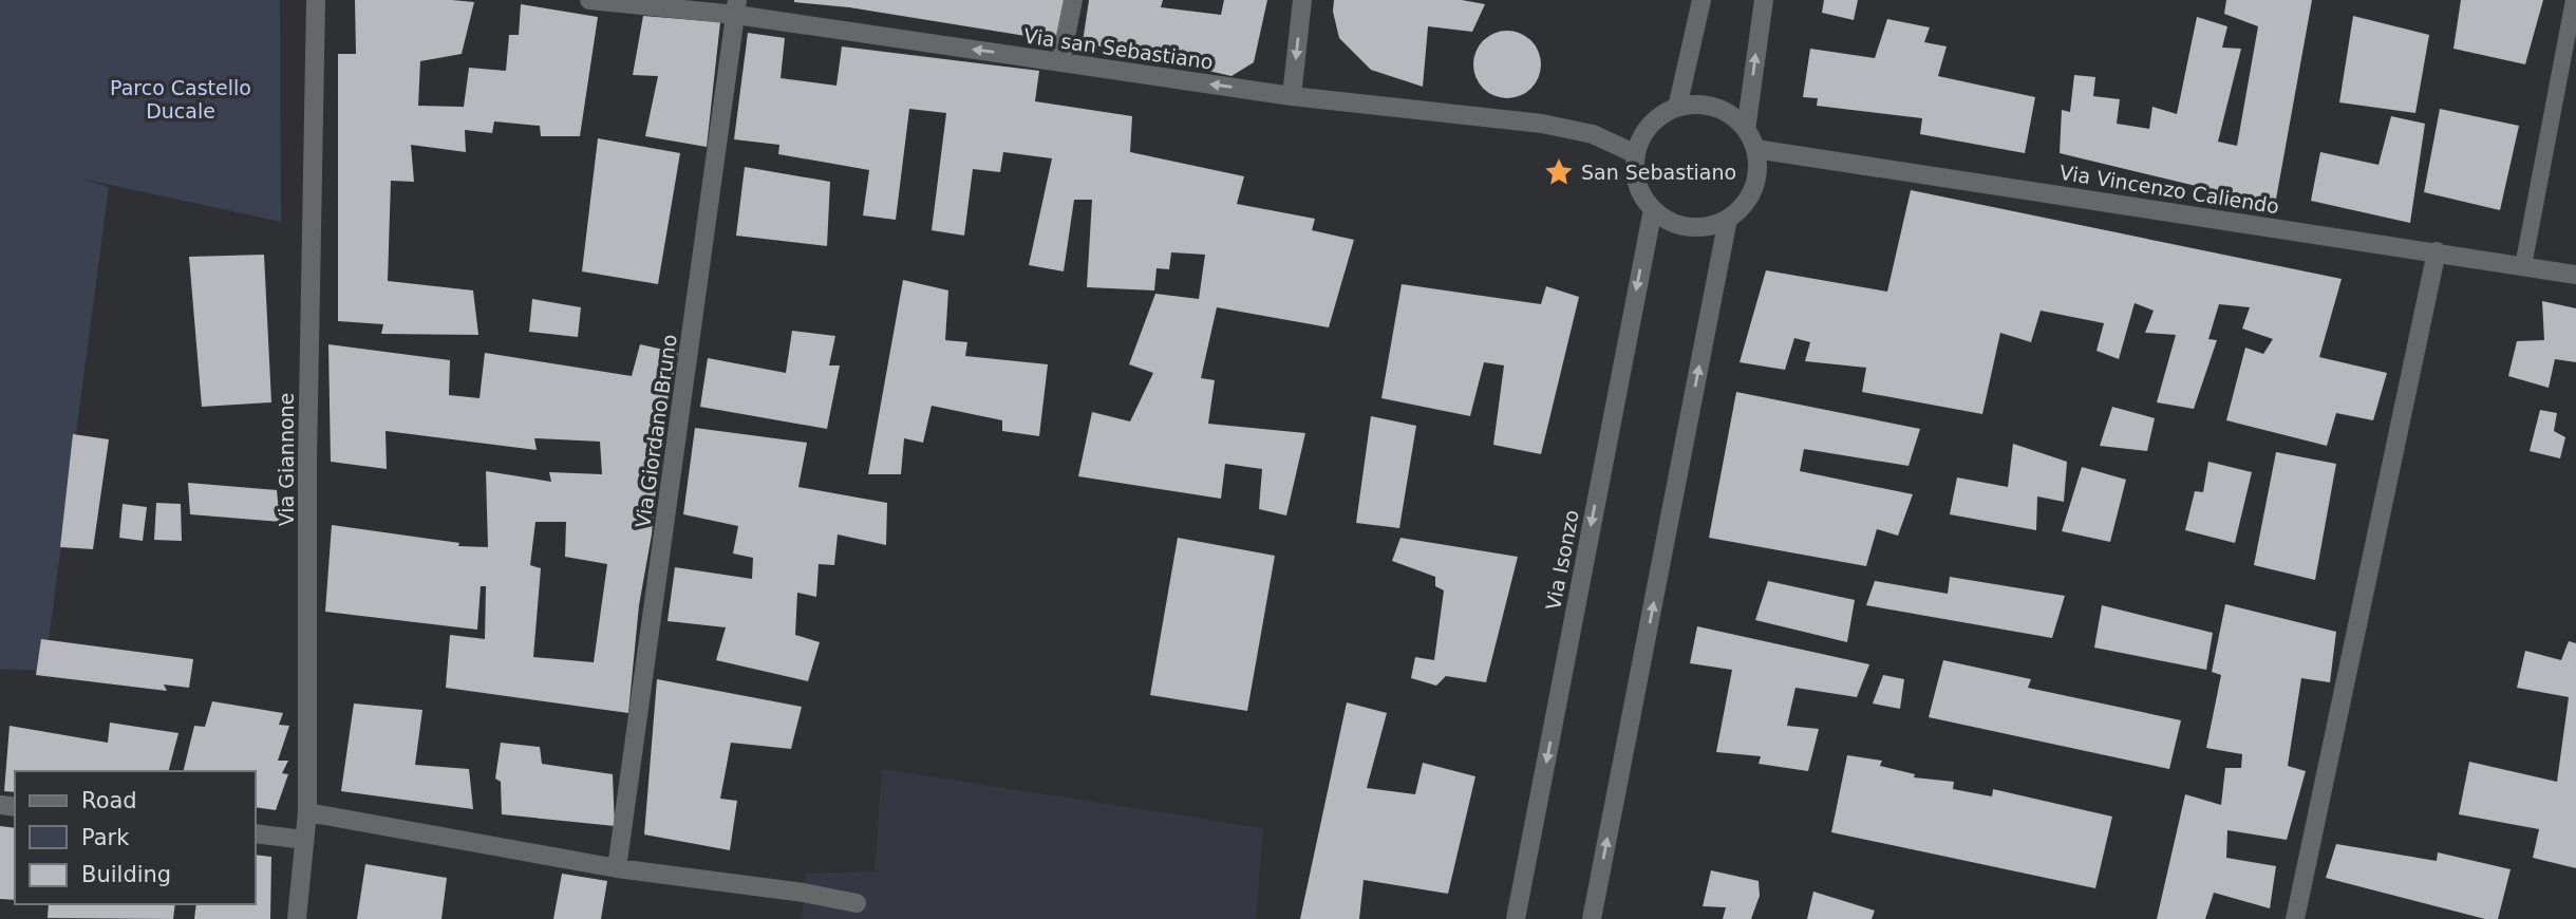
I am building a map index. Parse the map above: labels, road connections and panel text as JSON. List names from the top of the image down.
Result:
{
  "streets": {
    "street": [
      "Via san Sebastiano",
      "Via Vincenzo Caliendo",
      "Via Giordano Bruno",
      "Via Giannone",
      "Via Isonzo"
    ]
  },
  "crossings": [
    ["Via san Sebastiano", "Via Vincenzo Caliendo"],
    ["Via san Sebastiano", "Via Giordano Bruno"],
    ["Via san Sebastiano", "Via Isonzo"],
    ["Via Vincenzo Caliendo", "Via Isonzo"]
  ],
  "one_way": ["Via san Sebastiano"],
  "parks": ["Parco Castello Ducale"],
  "places": {
    "place": ["San Sebastiano"]
  },
  "legend": ["Road", "Park", "Building"]
}
